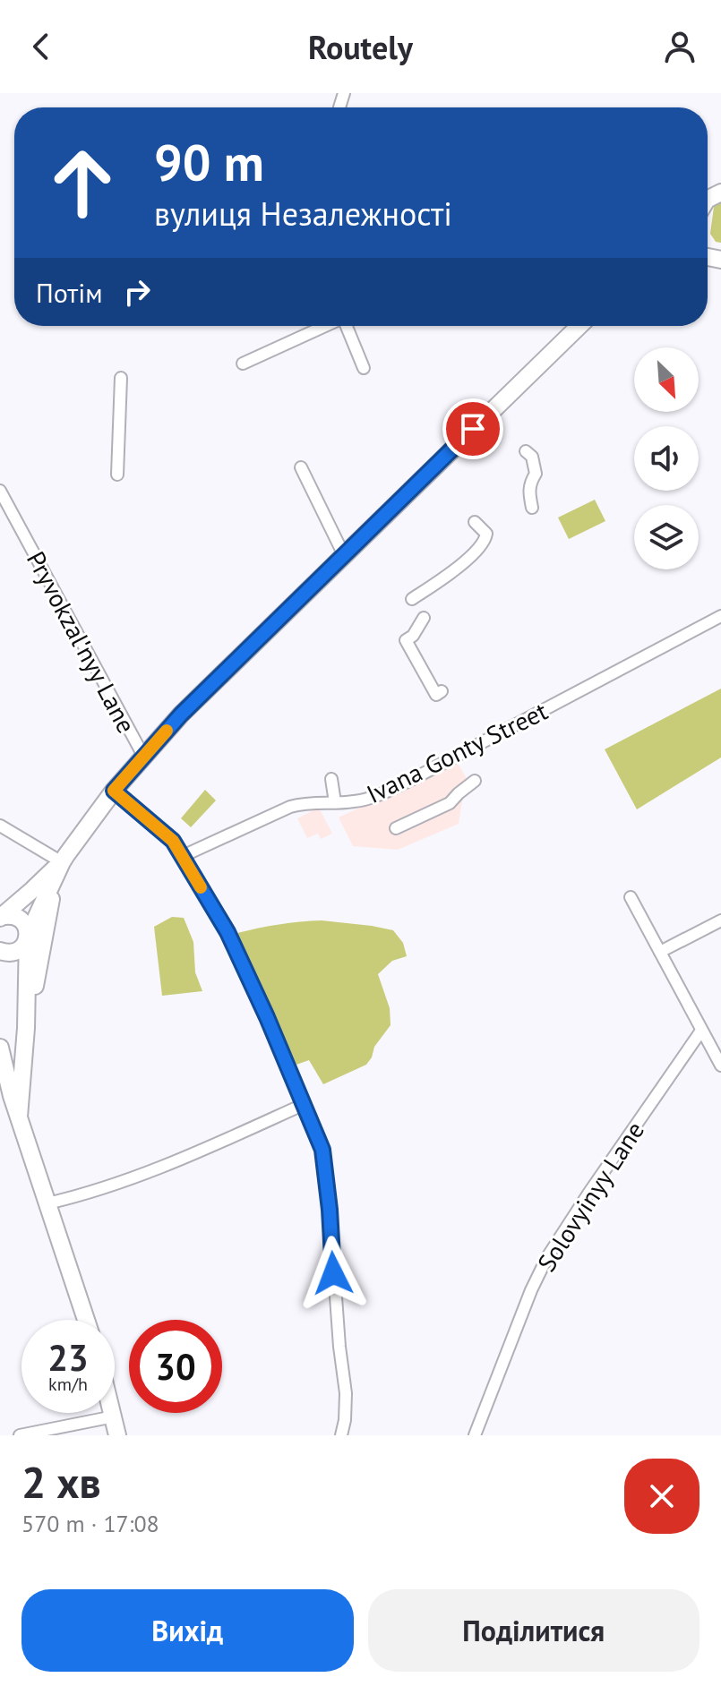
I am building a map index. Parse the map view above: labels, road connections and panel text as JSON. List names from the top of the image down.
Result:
{
  "streets": {
    "street": ["Pryvokzalʹnyy Lane", "Ivana Gonty Street", "Solovyinyy Lane"]
  },
  "north": "bottom right",
  "page": {
    "header": "Routely",
    "turn": ["90 m", "вулиця Незалежності"],
    "then": "Потім",
    "speed": "23 km/h",
    "limit": "30",
    "heading": ["2 хв", "570 m · 17:08"],
    "buttons": ["Вихід", "Поділитися"]
  }
}
